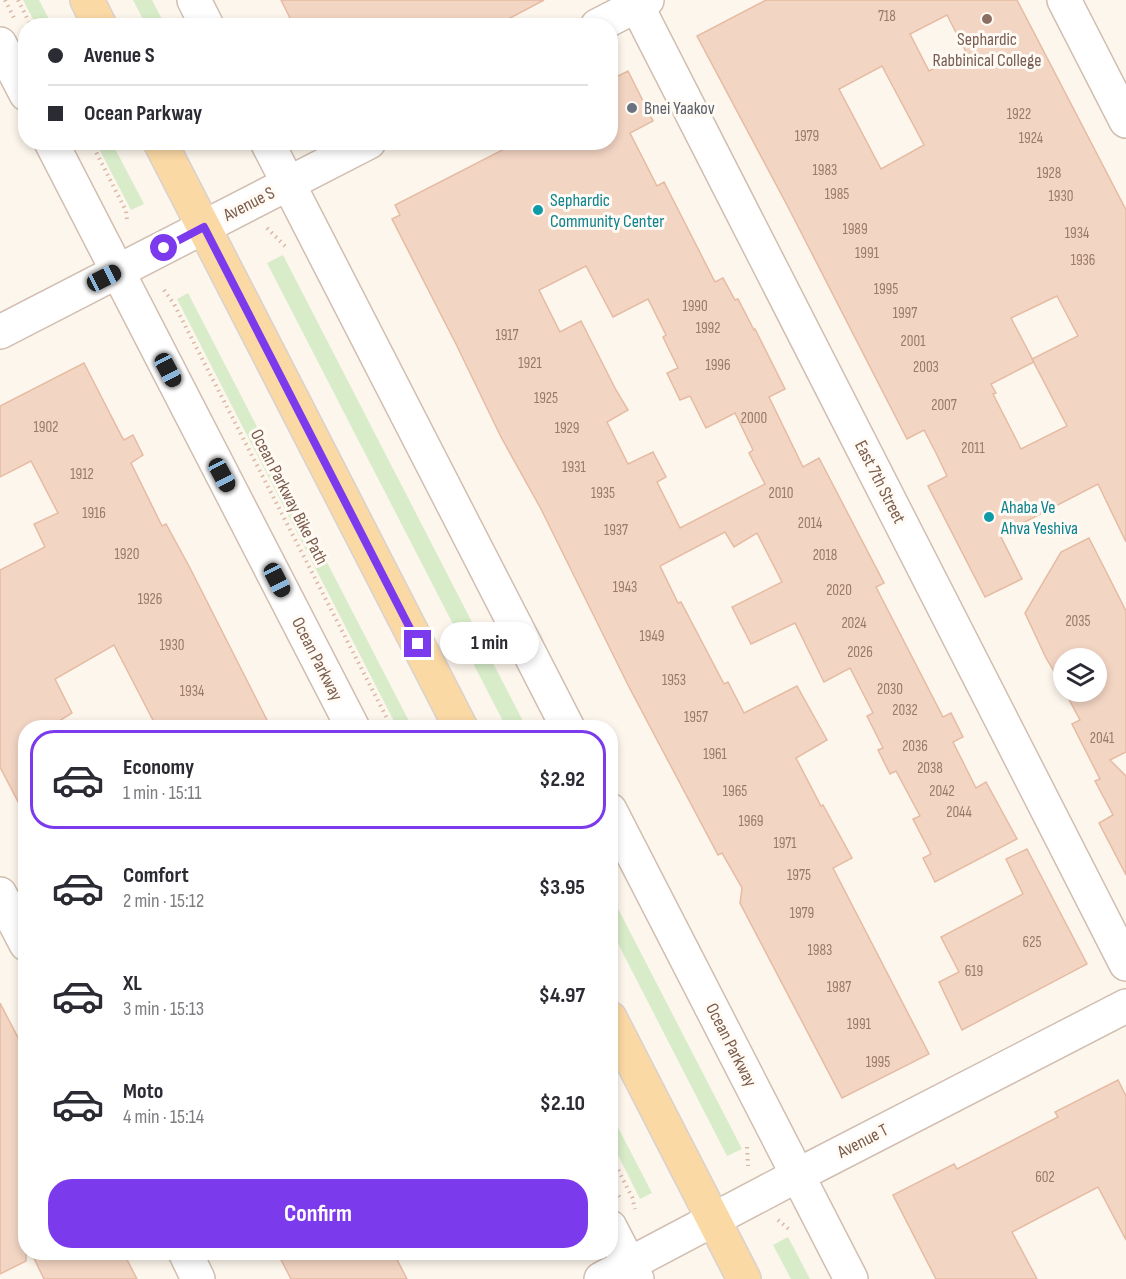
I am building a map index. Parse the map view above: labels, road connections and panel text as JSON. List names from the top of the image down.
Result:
{
  "streets": {
    "street": [
      "Avenue S",
      "East 7th Street",
      "Ocean Parkway",
      "Avenue T"
    ],
    "path": ["Ocean Parkway Bike Path"]
  },
  "crossings": [
    ["Avenue S", "Ocean Parkway"],
    ["Ocean Parkway", "Avenue T"]
  ],
  "places": [
    "Sephardic Rabbinical College",
    "Bnei Yaakov",
    "Sephardic Community Center",
    "Ahaba Ve Ahva Yeshiva"
  ],
  "house_numbers": [
    "718",
    "1922",
    "1979",
    "1924",
    "1983",
    "1928",
    "1985",
    "1930",
    "1989",
    "1934",
    "1991",
    "1936",
    "1995",
    "1990",
    "1997",
    "1992",
    "1917",
    "2001",
    "1921",
    "1996",
    "2003",
    "1925",
    "2007",
    "2000",
    "1902",
    "1929",
    "2011",
    "1931",
    "1912",
    "1935",
    "2010",
    "1916",
    "2014",
    "1937",
    "1920",
    "2018",
    "1943",
    "2020",
    "1926",
    "2035",
    "2024",
    "1949",
    "1930",
    "2026",
    "1953",
    "2030",
    "1934",
    "2032",
    "1957",
    "2041",
    "2036",
    "1961",
    "2038",
    "1965",
    "2042",
    "2044",
    "1969",
    "1971",
    "1975",
    "1979",
    "625",
    "1983",
    "619",
    "1987",
    "1991",
    "1995",
    "602"
  ],
  "page": {
    "banner": ["Avenue S", "Ocean Parkway"],
    "bubble": "1 min",
    "list": [
      {
        "name": "Economy",
        "note": "1 min · 15:11",
        "value": "$2.92"
      },
      {
        "name": "Comfort",
        "note": "2 min · 15:12",
        "value": "$3.95"
      },
      {
        "name": "XL",
        "note": "3 min · 15:13",
        "value": "$4.97"
      },
      {
        "name": "Moto",
        "note": "4 min · 15:14",
        "value": "$2.10"
      }
    ],
    "buttons": "Confirm"
  }
}
